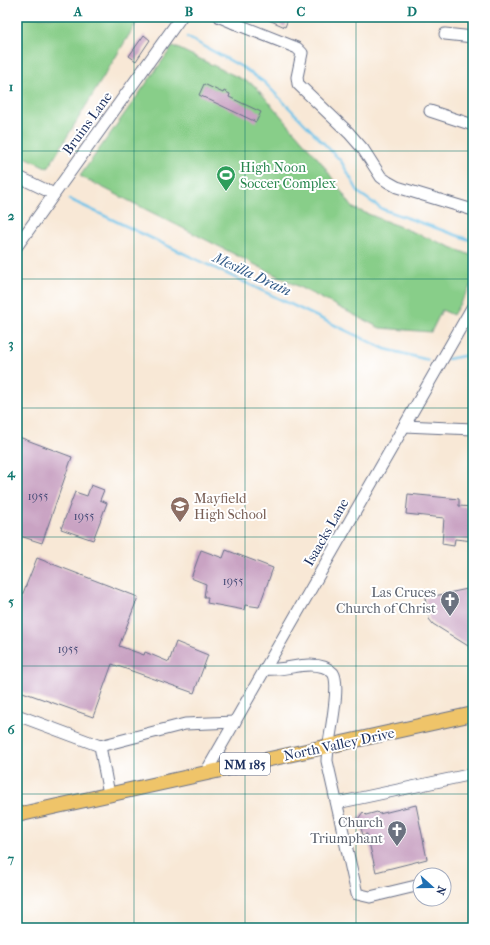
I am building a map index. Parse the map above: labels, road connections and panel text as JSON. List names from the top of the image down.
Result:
{
  "streets": {
    "main road": ["North Valley Drive", "NM 185"],
    "street": ["Bruins Lane", "Isaacks Lane"]
  },
  "crossings": [
    ["Isaacks Lane", "North Valley Drive"]
  ],
  "water": ["Mesilla Drain"],
  "places": {
    "sports": ["High Noon Soccer Complex"],
    "school or university": ["Mayfield High School"],
    "church": ["Las Cruces Church of Christ", "Church Triumphant"]
  },
  "house_numbers": [
    "1955",
    "1955",
    "1955",
    "1955"
  ],
  "north": "right",
  "grid": {
    "columns": [
      "A",
      "B",
      "C",
      "D"
    ],
    "rows": [
      "1",
      "2",
      "3",
      "4",
      "5",
      "6",
      "7"
    ]
  }
}
